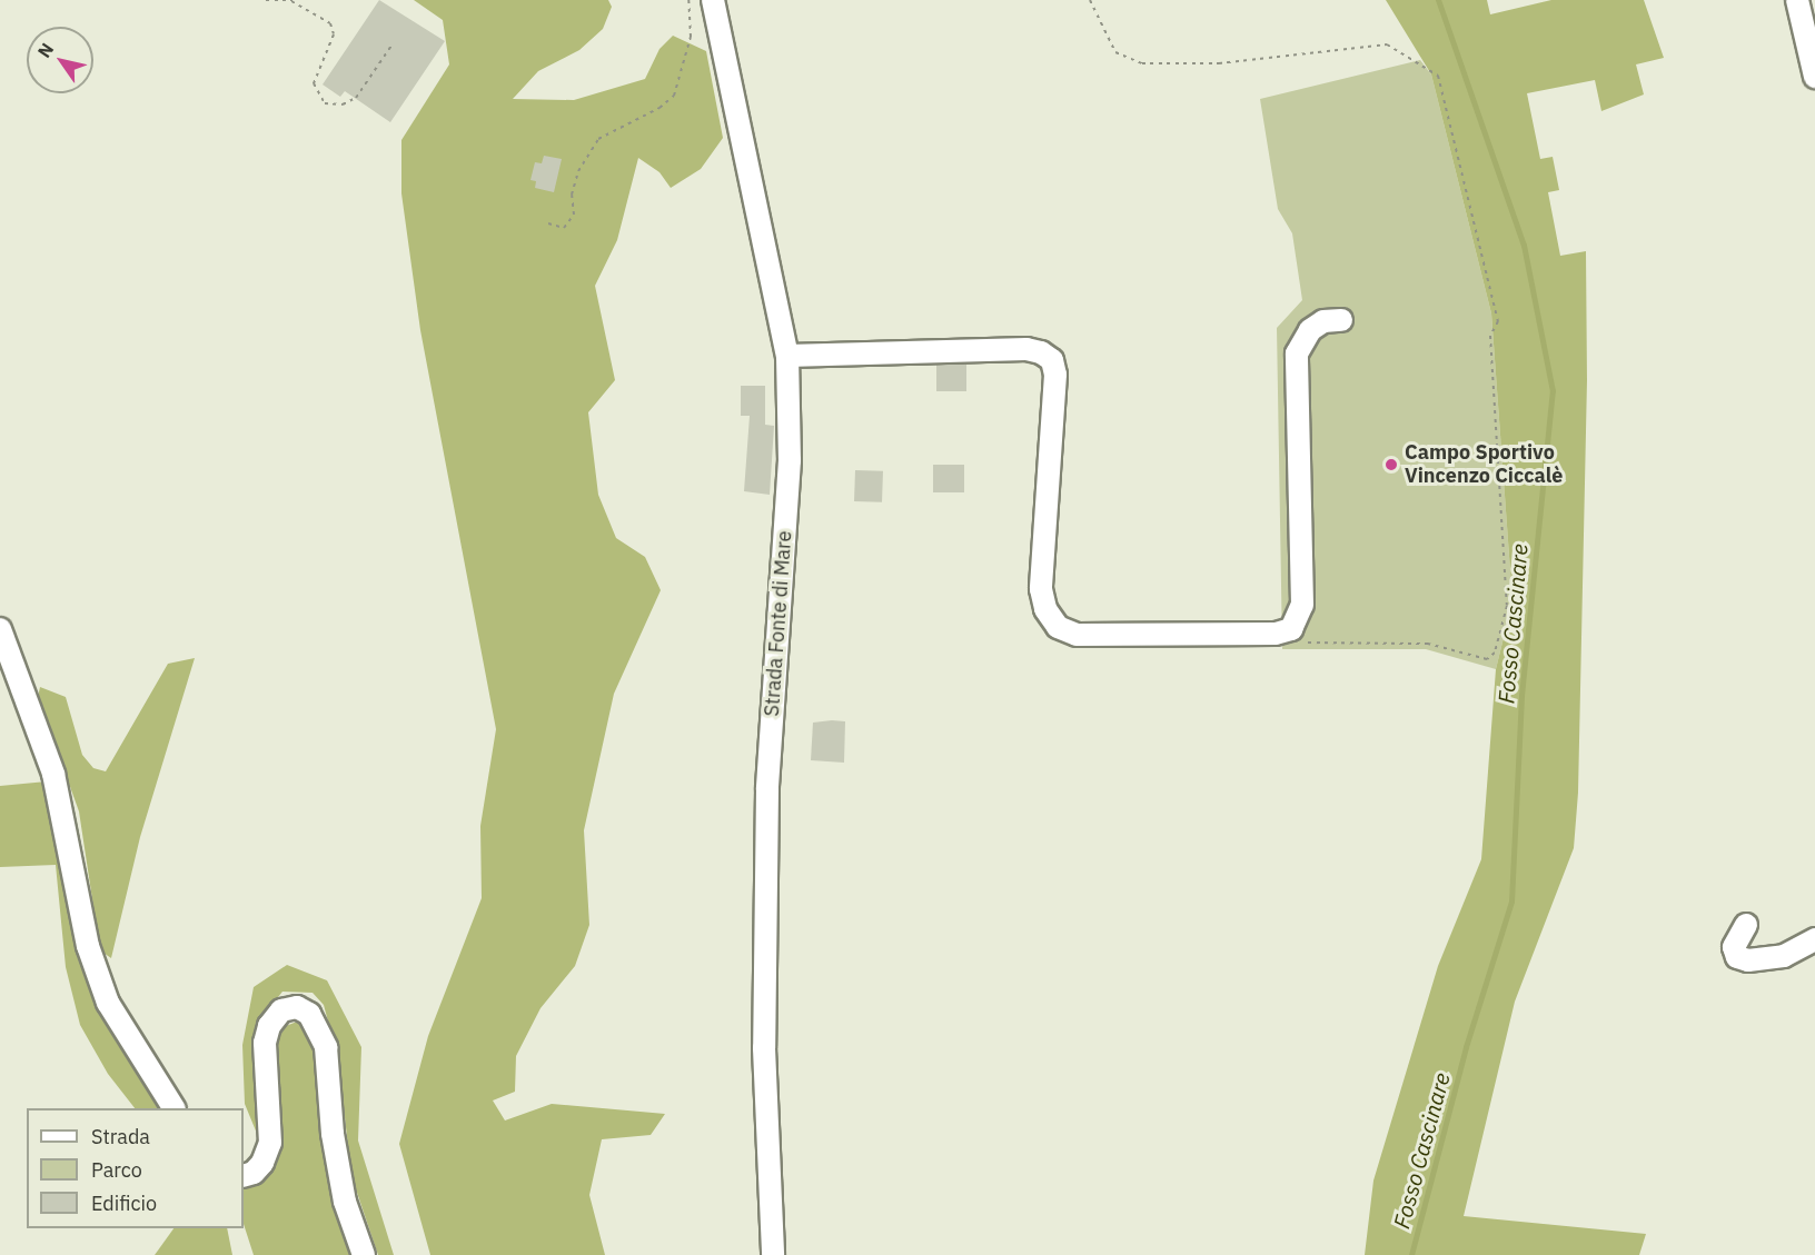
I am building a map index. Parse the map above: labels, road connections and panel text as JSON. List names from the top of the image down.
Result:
{
  "streets": {
    "street": ["Strada Fonte di Mare"]
  },
  "water": ["Fosso Cascinare"],
  "places": ["Campo Sportivo Vincenzo Ciccalè"],
  "legend": ["Strada", "Parco", "Edificio"],
  "north": "top left"
}
